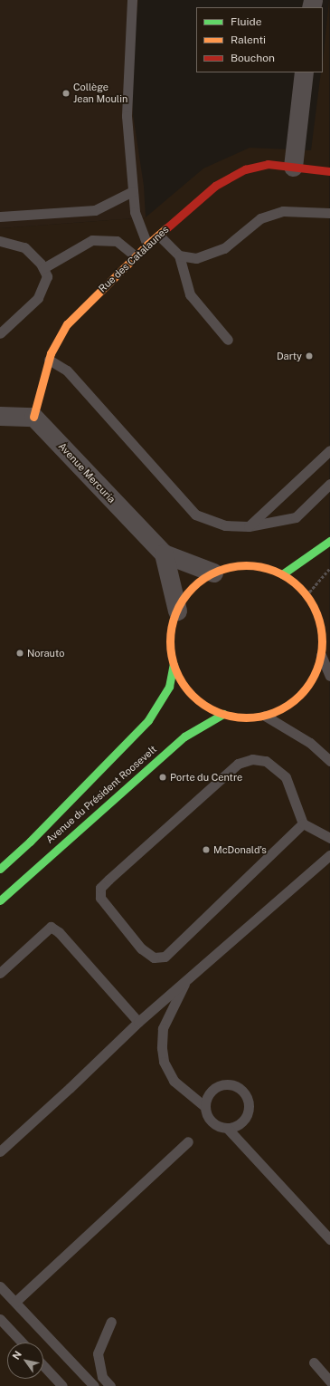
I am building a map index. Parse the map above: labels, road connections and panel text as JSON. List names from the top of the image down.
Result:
{
  "streets": {
    "main road": ["Rue des Catalaunes", "Avenue du Président Roosevelt"],
    "street": ["Avenue Mercuria"]
  },
  "crossings": [
    ["Rue des Catalaunes", "Avenue Mercuria"]
  ],
  "places": [
    "Collège Jean Moulin",
    "Darty",
    "Norauto",
    "Porte du Centre",
    "McDonald's"
  ],
  "legend": ["Fluide", "Ralenti", "Bouchon"],
  "north": "top left"
}
